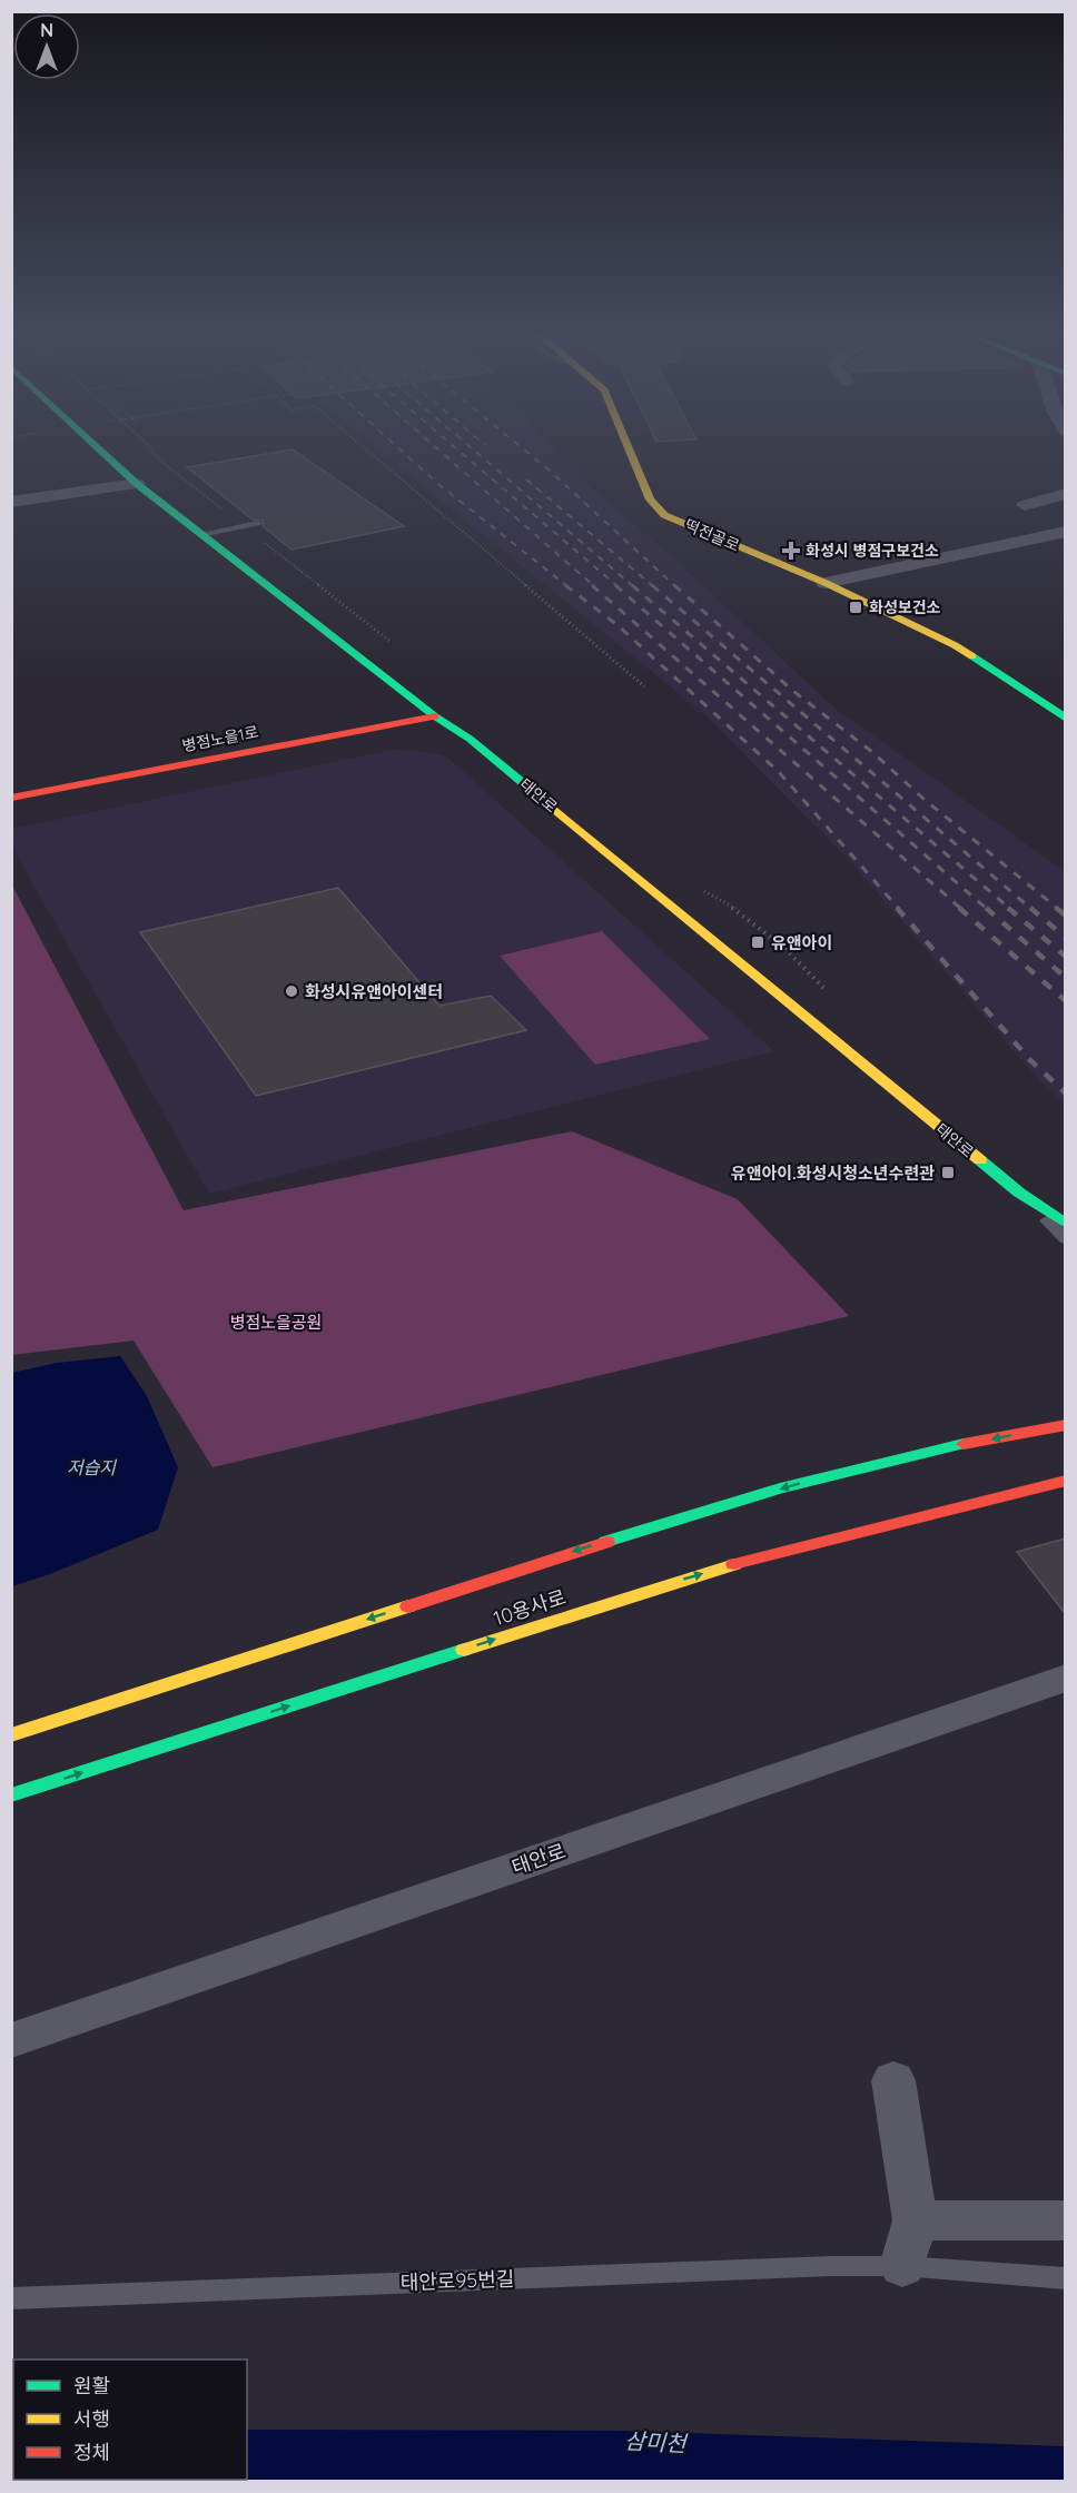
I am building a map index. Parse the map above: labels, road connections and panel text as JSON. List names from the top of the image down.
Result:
{
  "streets": {
    "street": [
      "떡전골로",
      "병점노을1로",
      "태안로",
      "10용사로"
    ],
    "lane": ["태안로95번길"]
  },
  "crossings": [
    ["병점노을1로", "태안로"]
  ],
  "water": ["저습지", "삼미천"],
  "parks": ["병점노을공원"],
  "places": {
    "health": ["화성시 병점구보건소"],
    "transit": ["화성보건소", "유앤아이", "유앤아이.화성시청소년수련관"],
    "other": ["화성시유앤아이센터"]
  },
  "legend": ["원활", "서행", "정체"],
  "north": "top"
}
